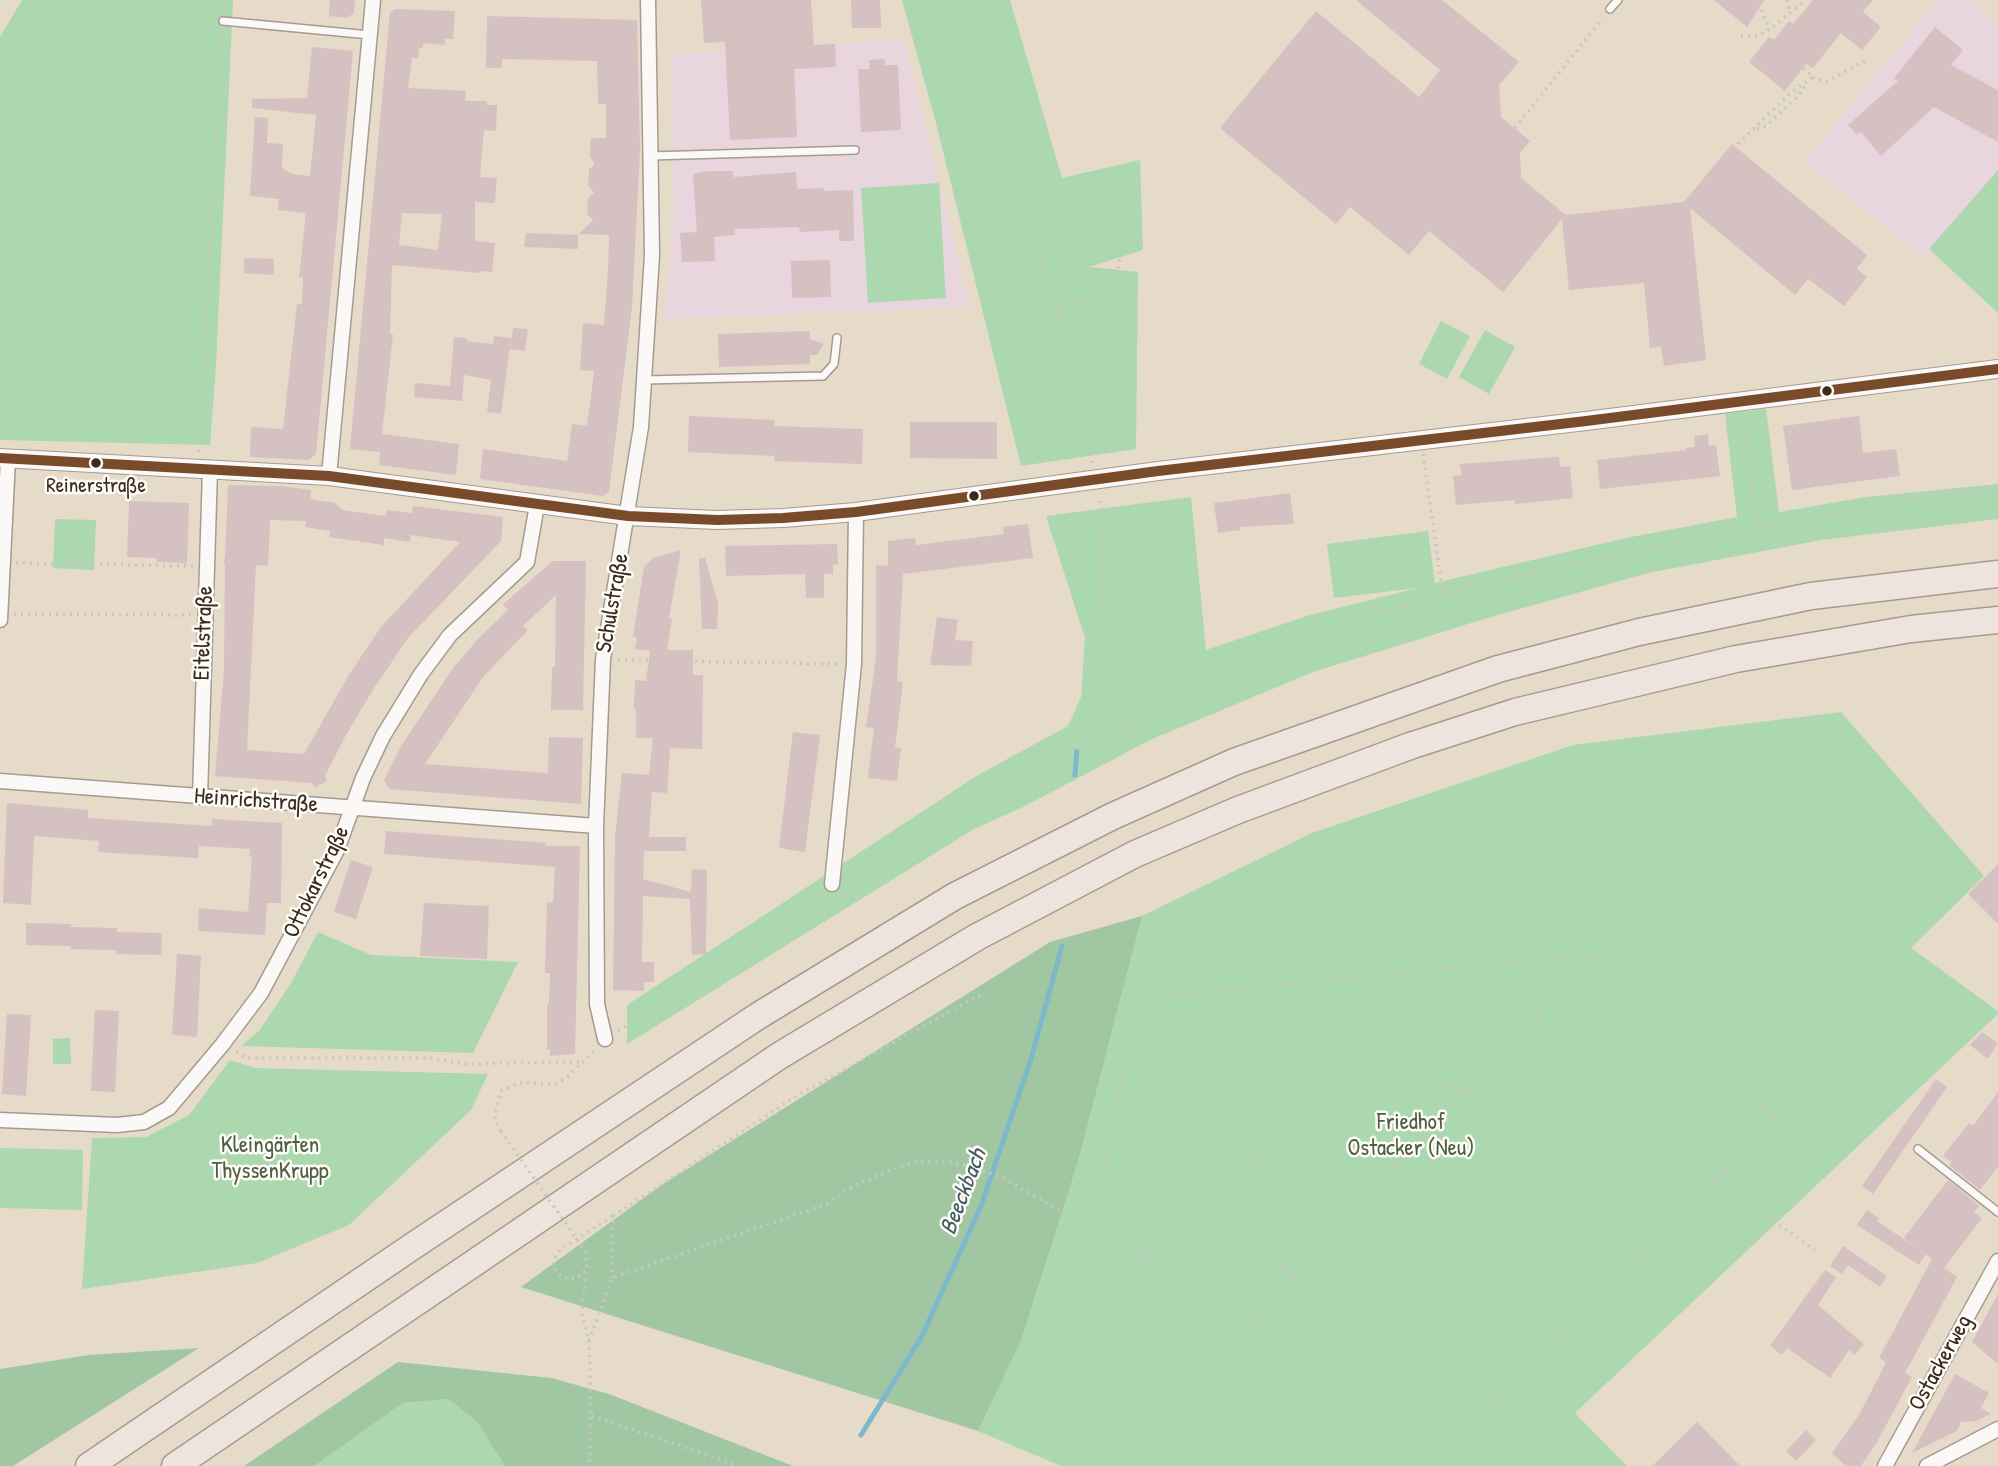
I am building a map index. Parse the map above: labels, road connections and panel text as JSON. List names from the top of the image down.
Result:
{
  "streets": {
    "street": [
      "Schulstraße",
      "Eitelstraße",
      "Heinrichstraße",
      "Ottokarstraße",
      "Ostackerweg"
    ]
  },
  "crossings": [
    ["Schulstraße", "Heinrichstraße"],
    ["Eitelstraße", "Heinrichstraße"],
    ["Heinrichstraße", "Ottokarstraße"]
  ],
  "water": ["Beeckbach"],
  "parks": ["Friedhof Ostacker (Neu)", "Kleingärten ThyssenKrupp"],
  "places": ["Reinerstraße"]
}
